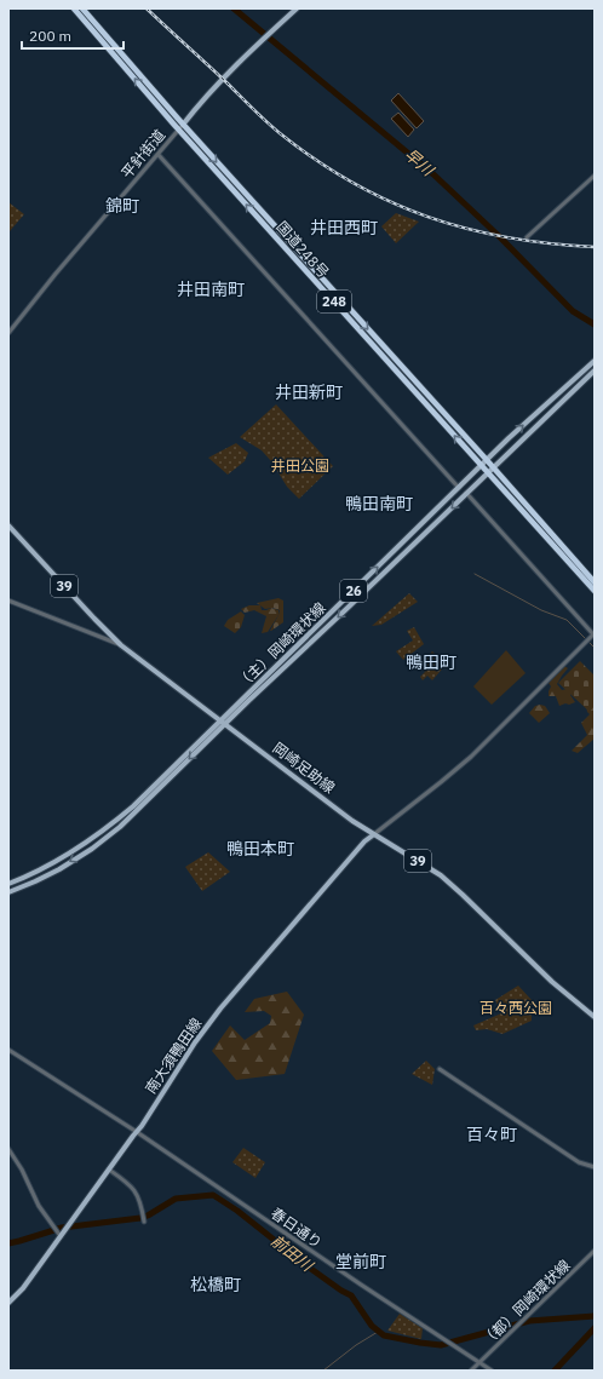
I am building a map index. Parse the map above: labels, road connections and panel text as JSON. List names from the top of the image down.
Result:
{
  "streets": {
    "highway": ["国道248号", "248"],
    "main road": [
      "平針街道",
      "39",
      "26",
      "（主）岡崎環状線",
      "岡崎足助線",
      "南大須鴨田線"
    ],
    "street": ["春日通り", "（都）岡崎環状線"]
  },
  "crossings": [
    ["平針街道", "国道248号"],
    ["国道248号", "（主）岡崎環状線"],
    ["（主）岡崎環状線", "岡崎足助線"],
    ["岡崎足助線", "南大須鴨田線"],
    ["南大須鴨田線", "春日通り"],
    ["春日通り", "（都）岡崎環状線"]
  ],
  "districts": [
    "錦町",
    "井田西町",
    "井田南町",
    "井田新町",
    "鴨田南町",
    "鴨田町",
    "鴨田本町",
    "百々町",
    "堂前町",
    "松橋町"
  ],
  "water": ["早川", "前田川"],
  "parks": ["井田公園", "百々西公園"],
  "scale_bar": "200 m"
}
